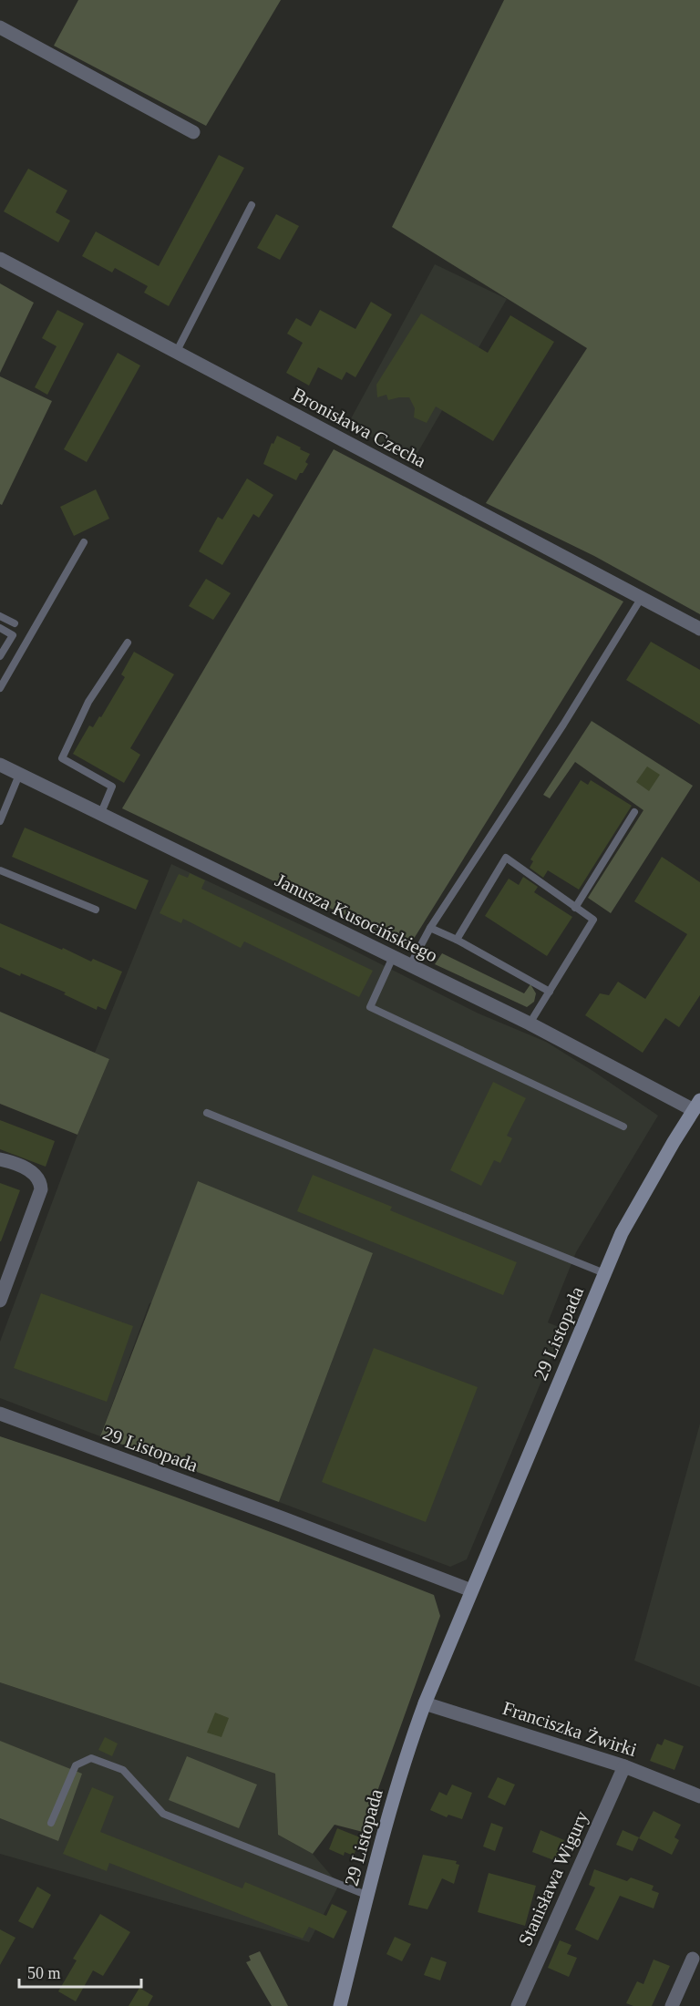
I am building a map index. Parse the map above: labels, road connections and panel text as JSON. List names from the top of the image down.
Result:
{
  "streets": {
    "street": [
      "Bronisława Czecha",
      "Janusza Kusocińskiego",
      "29 Listopada",
      "Franciszka Żwirki",
      "Stanisława Wigury"
    ]
  },
  "crossings": [
    ["Janusza Kusocińskiego", "29 Listopada"],
    ["29 Listopada", "Franciszka Żwirki"],
    ["Franciszka Żwirki", "Stanisława Wigury"]
  ],
  "scale_bar": "50 m"
}
